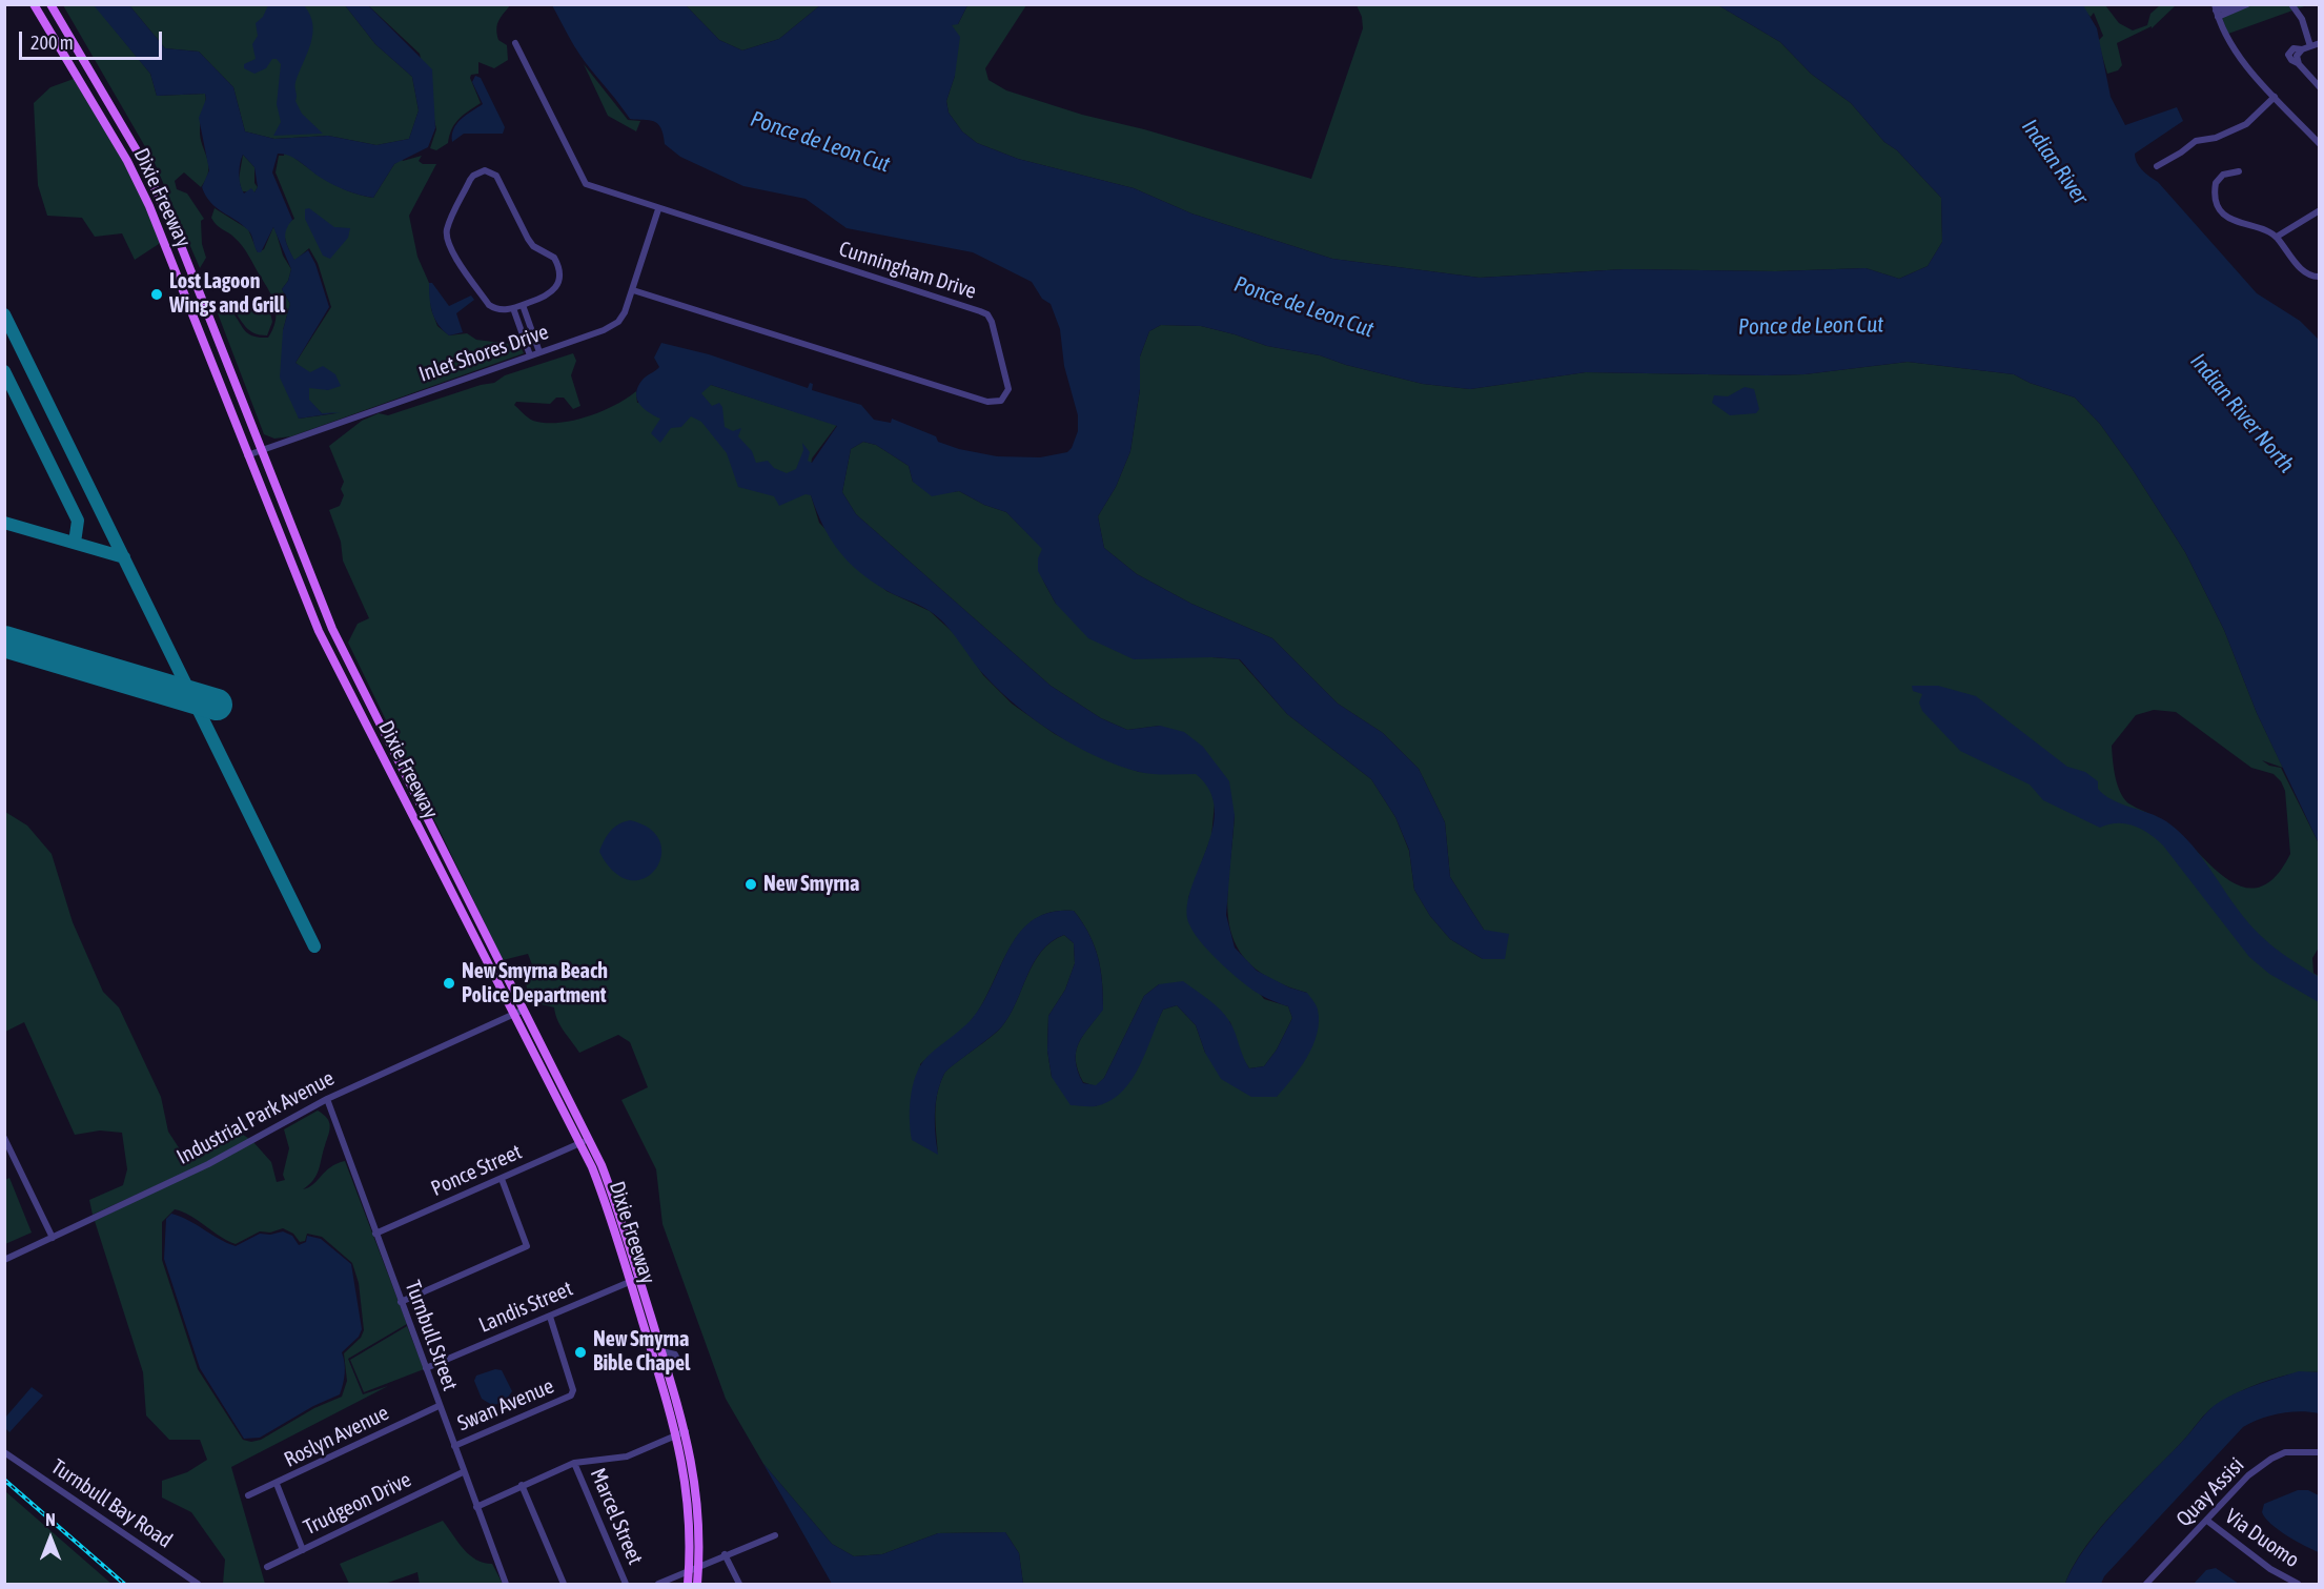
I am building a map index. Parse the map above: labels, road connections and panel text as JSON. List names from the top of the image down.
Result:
{
  "streets": {
    "main road": ["Dixie Freeway"],
    "street": [
      "Cunningham Drive",
      "Inlet Shores Drive",
      "Industrial Park Avenue",
      "Ponce Street",
      "Landis Street",
      "Turnbull Street",
      "Swan Avenue",
      "Roslyn Avenue",
      "Quay Assisi",
      "Turnbull Bay Road",
      "Trudgeon Drive",
      "Marcel Street",
      "Via Duomo"
    ]
  },
  "crossings": [
    ["Dixie Freeway", "Inlet Shores Drive"],
    ["Dixie Freeway", "Industrial Park Avenue"],
    ["Dixie Freeway", "Ponce Street"],
    ["Dixie Freeway", "Landis Street"],
    ["Cunningham Drive", "Inlet Shores Drive"],
    ["Industrial Park Avenue", "Turnbull Street"],
    ["Ponce Street", "Turnbull Street"],
    ["Landis Street", "Turnbull Street"],
    ["Landis Street", "Swan Avenue"],
    ["Turnbull Street", "Swan Avenue"],
    ["Turnbull Street", "Roslyn Avenue"],
    ["Turnbull Street", "Trudgeon Drive"],
    ["Quay Assisi", "Via Duomo"]
  ],
  "water": ["Ponce de Leon Cut", "Indian River", "Indian River North"],
  "places": [
    "Lost Lagoon Wings and Grill",
    "New Smyrna",
    "New Smyrna Beach Police Department",
    "New Smyrna Bible Chapel"
  ],
  "scale_bar": "200 m",
  "north": "top"
}
